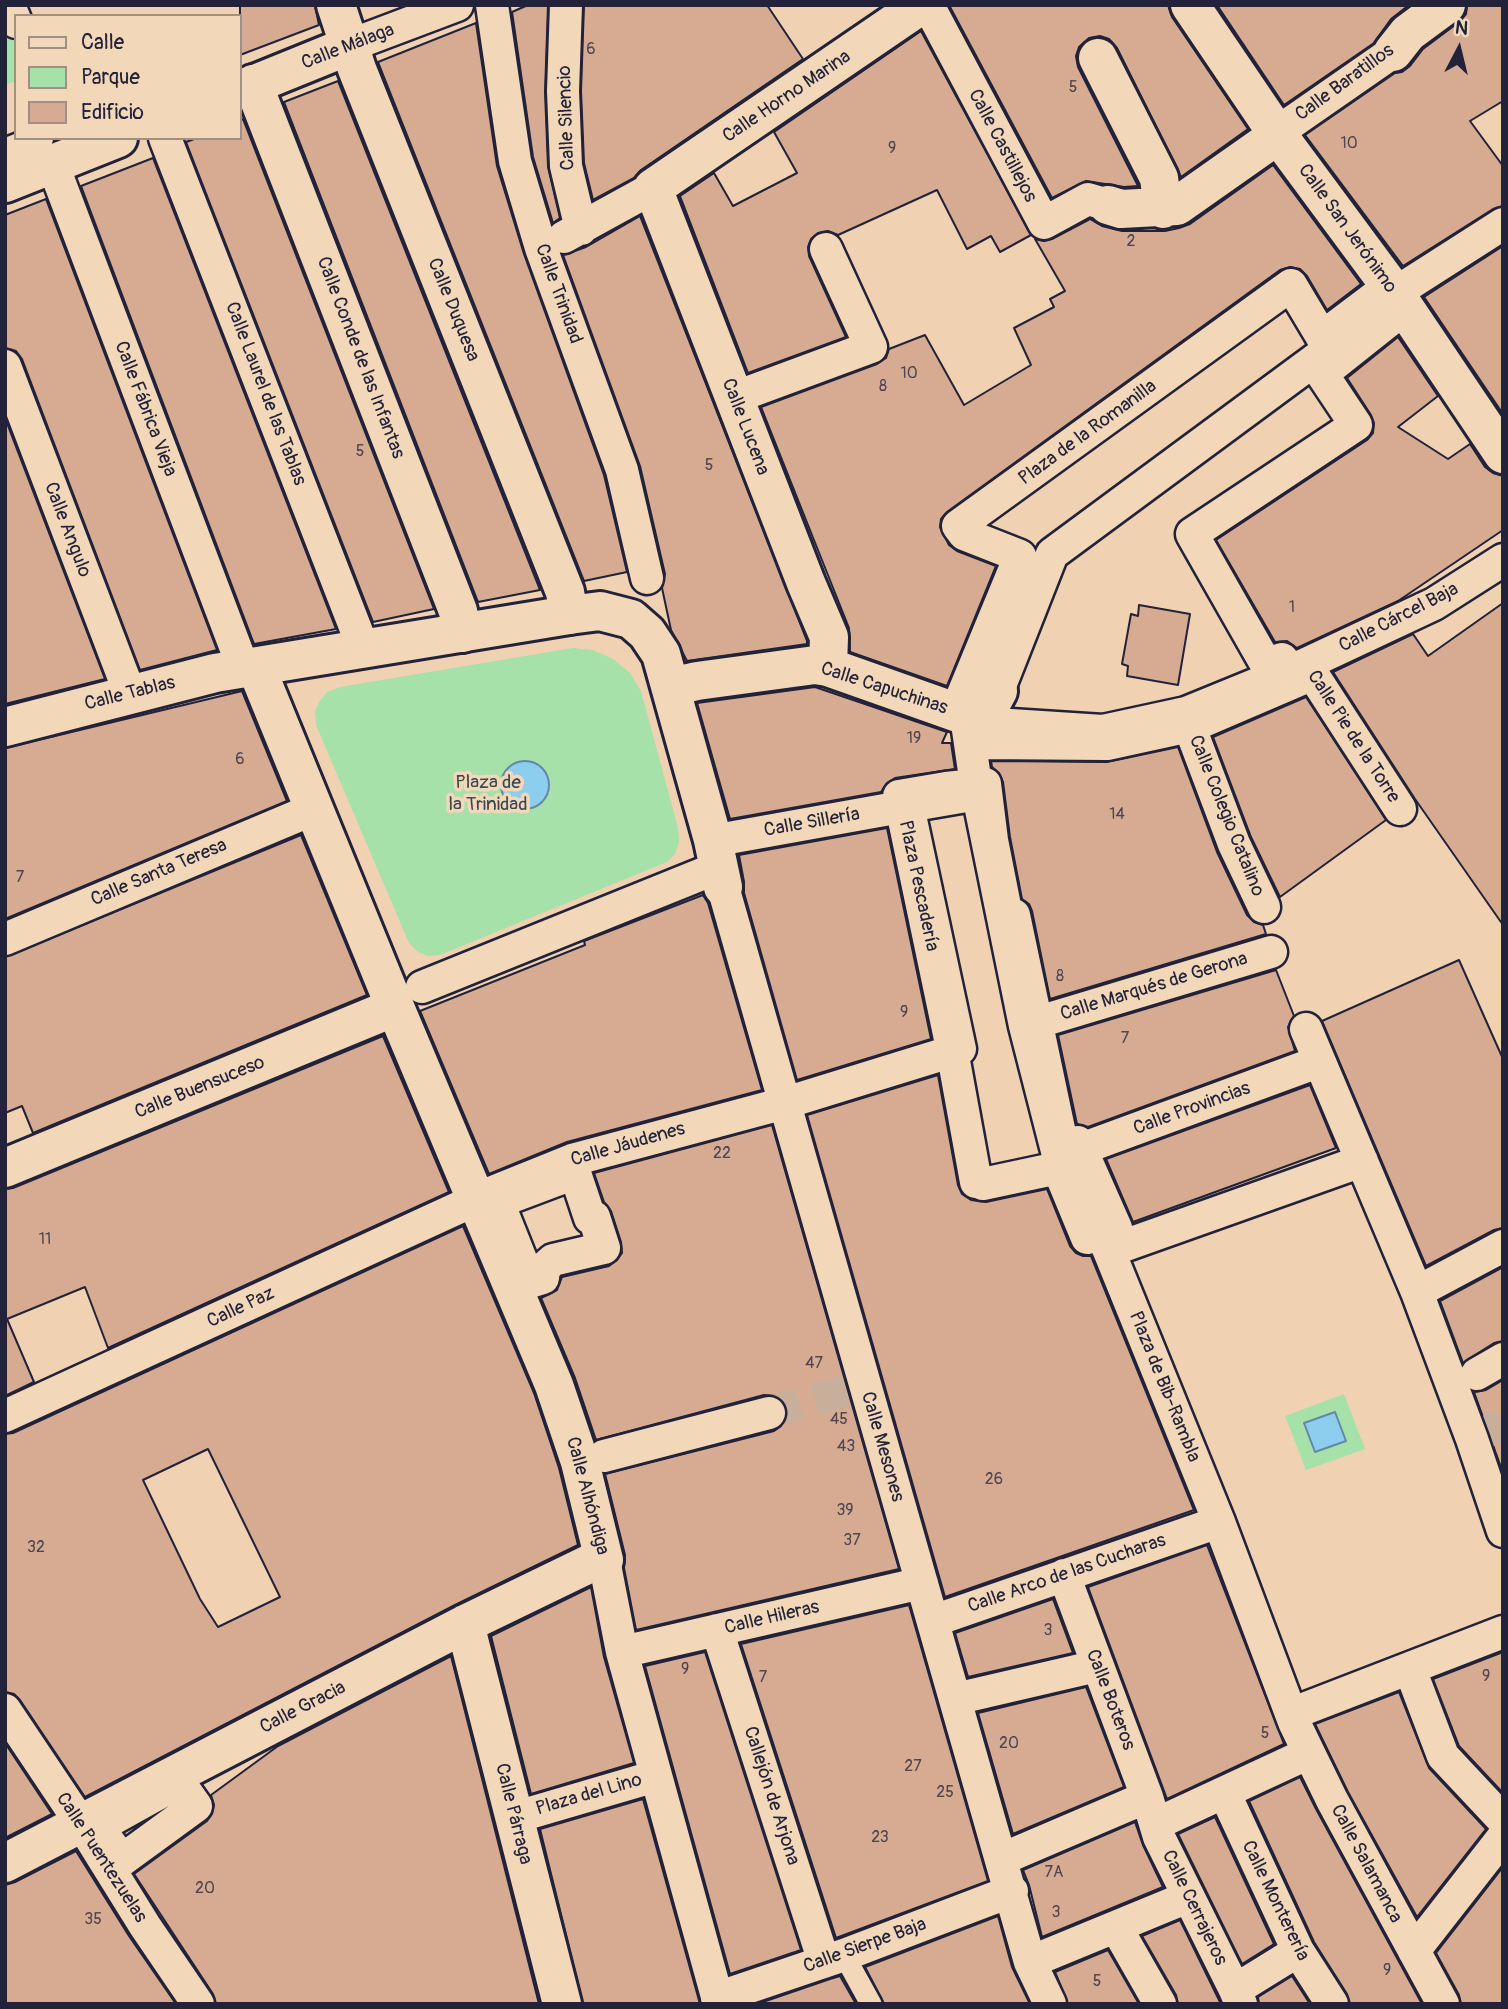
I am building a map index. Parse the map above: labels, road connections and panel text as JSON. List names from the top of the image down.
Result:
{
  "streets": {
    "street": [
      "Calle Málaga",
      "Calle Baratillos",
      "Calle Horno Marina",
      "Calle Silencio",
      "Calle Castillejos",
      "Calle San Jerónimo",
      "Calle Trinidad",
      "Calle Duquesa",
      "Calle Conde de las Infantas",
      "Calle Laurel de las Tablas",
      "Calle Fábrica Vieja",
      "Calle Lucena",
      "Plaza de la Romanilla",
      "Calle Angulo",
      "Calle Cárcel Baja",
      "Calle Capuchinas",
      "Calle Tablas",
      "Calle Pie de la Torre",
      "Calle Colegio Catalino",
      "Calle Sillería",
      "Calle Santa Teresa",
      "Plaza Pescadería",
      "Calle Marqués de Gerona",
      "Calle Buensuceso",
      "Calle Provincias",
      "Calle Jáudenes",
      "Calle Paz",
      "Plaza de Bib-Rambla",
      "Calle Mesones",
      "Calle Alhóndiga",
      "Calle Arco de las Cucharas",
      "Calle Hileras",
      "Calle Boteros",
      "Calle Gracia",
      "Plaza del Lino",
      "Callejón de Arjona",
      "Calle Párraga",
      "Calle Puentezuelas",
      "Calle Salamanca",
      "Calle Monterería",
      "Calle Cerrajeros",
      "Calle Sierpe Baja"
    ]
  },
  "crossings": [
    ["Calle Málaga", "Calle Duquesa"],
    ["Calle Málaga", "Calle Conde de las Infantas"],
    ["Calle Baratillos", "Calle San Jerónimo"],
    ["Calle Horno Marina", "Calle Lucena"],
    ["Calle San Jerónimo", "Plaza de la Romanilla"],
    ["Calle Fábrica Vieja", "Calle Tablas"],
    ["Calle Lucena", "Calle Capuchinas"],
    ["Plaza de la Romanilla", "Calle Cárcel Baja"],
    ["Plaza de la Romanilla", "Calle Capuchinas"],
    ["Plaza de la Romanilla", "Calle Pie de la Torre"],
    ["Plaza de la Romanilla", "Calle Colegio Catalino"],
    ["Calle Angulo", "Calle Tablas"],
    ["Calle Cárcel Baja", "Calle Pie de la Torre"],
    ["Calle Sillería", "Plaza Pescadería"],
    ["Plaza Pescadería", "Plaza de Bib-Rambla"],
    ["Calle Buensuceso", "Calle Alhóndiga"],
    ["Calle Jáudenes", "Calle Paz"],
    ["Calle Jáudenes", "Calle Mesones"],
    ["Calle Jáudenes", "Calle Alhóndiga"],
    ["Calle Paz", "Calle Alhóndiga"],
    ["Plaza de Bib-Rambla", "Calle Arco de las Cucharas"],
    ["Plaza de Bib-Rambla", "Calle Salamanca"],
    ["Calle Mesones", "Calle Arco de las Cucharas"],
    ["Calle Mesones", "Calle Hileras"],
    ["Calle Mesones", "Calle Sierpe Baja"],
    ["Calle Alhóndiga", "Calle Hileras"],
    ["Calle Alhóndiga", "Calle Gracia"],
    ["Calle Alhóndiga", "Plaza del Lino"],
    ["Calle Alhóndiga", "Calle Sierpe Baja"],
    ["Calle Arco de las Cucharas", "Calle Boteros"],
    ["Calle Hileras", "Callejón de Arjona"],
    ["Calle Boteros", "Calle Cerrajeros"],
    ["Calle Gracia", "Calle Párraga"],
    ["Calle Gracia", "Calle Puentezuelas"],
    ["Callejón de Arjona", "Calle Sierpe Baja"]
  ],
  "parks": ["Plaza de la Trinidad"],
  "house_numbers": [
    "6",
    "5",
    "10",
    "9",
    "2",
    "10",
    "8",
    "5",
    "5",
    "1",
    "19",
    "6",
    "14",
    "7",
    "8",
    "9",
    "7",
    "22",
    "11",
    "47",
    "45",
    "43",
    "26",
    "39",
    "37",
    "32",
    "3",
    "9",
    "9",
    "7",
    "5",
    "20",
    "27",
    "25",
    "23",
    "7A",
    "20",
    "3",
    "35",
    "9",
    "5"
  ],
  "legend": ["Calle", "Parque", "Edificio"],
  "north": "top"
}
